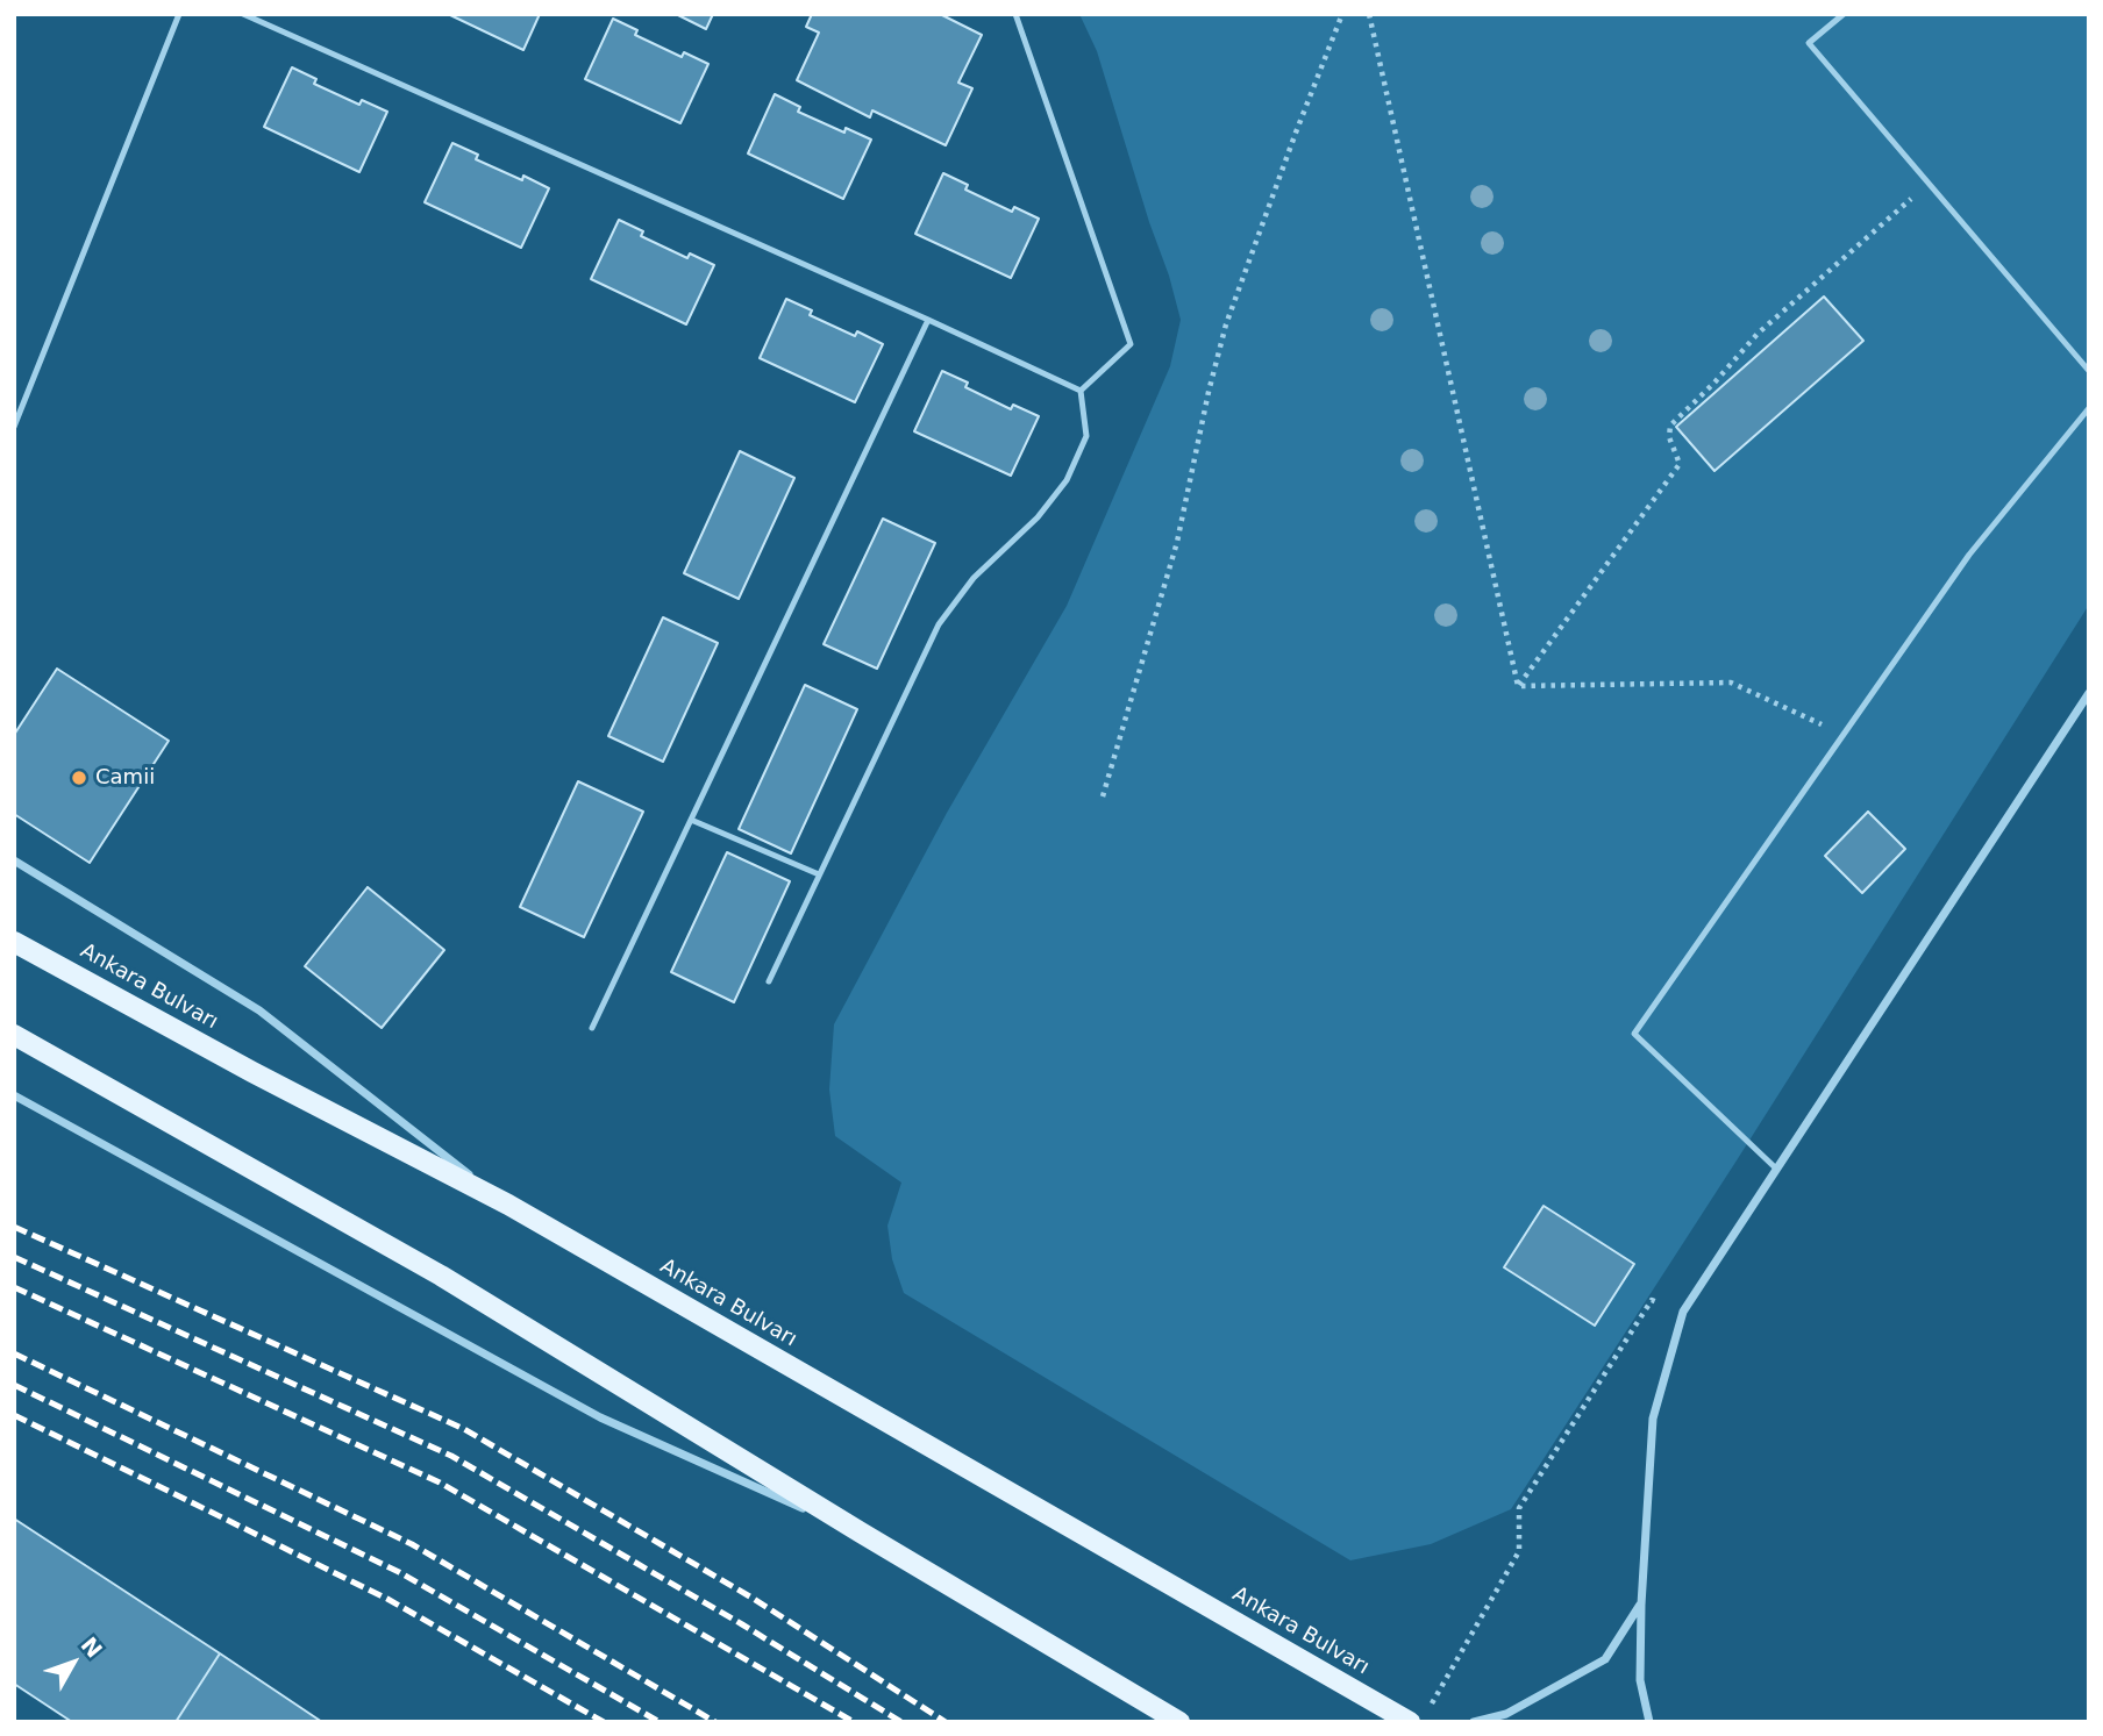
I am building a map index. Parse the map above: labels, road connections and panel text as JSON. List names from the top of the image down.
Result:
{
  "streets": {
    "main road": ["Ankara Bulvarı"]
  },
  "places": ["Camii"],
  "north": "top right"
}
